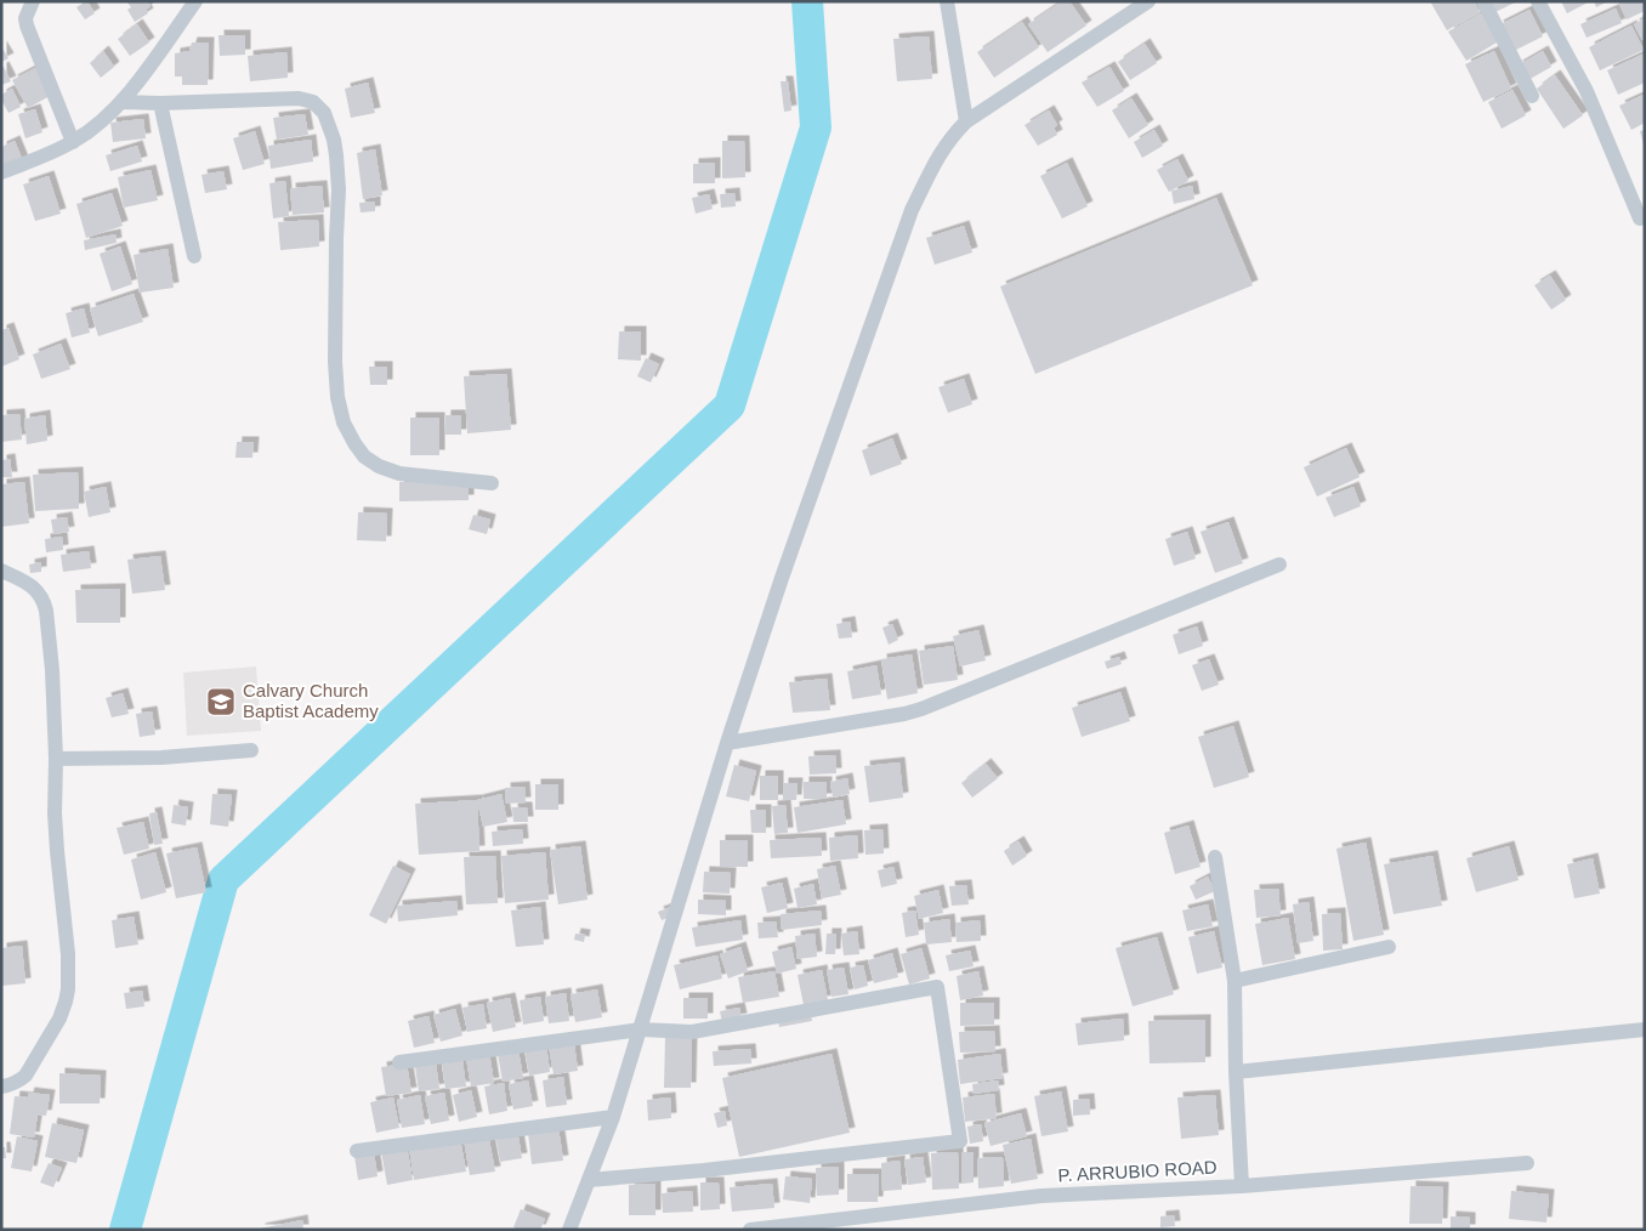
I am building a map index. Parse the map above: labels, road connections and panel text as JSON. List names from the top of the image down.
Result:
{
  "streets": {
    "street": ["P. ARRUBIO ROAD"]
  },
  "places": {
    "school or university": ["Calvary Church Baptist Academy"]
  }
}
